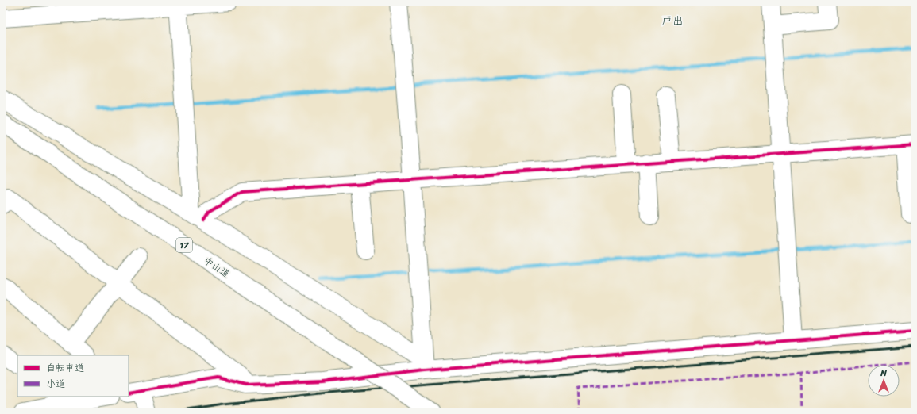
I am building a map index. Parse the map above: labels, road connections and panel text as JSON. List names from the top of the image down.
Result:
{
  "streets": {
    "main road": ["17", "中山道"]
  },
  "districts": ["戸出"],
  "legend": ["自転車道", "小道"],
  "north": "top"
}
